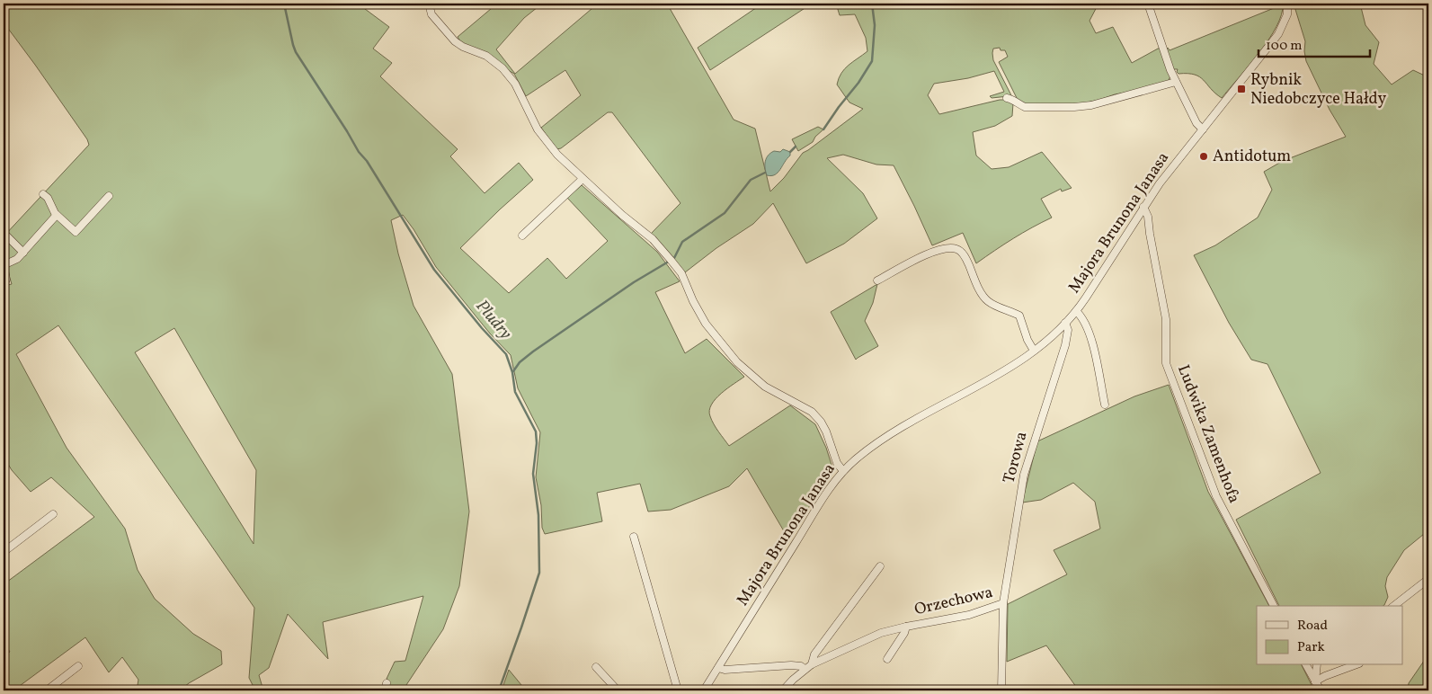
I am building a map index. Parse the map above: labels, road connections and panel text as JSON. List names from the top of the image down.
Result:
{
  "streets": {
    "street": [
      "Majora Brunona Janasa",
      "Ludwika Zamenhofa",
      "Torowa",
      "Orzechowa"
    ]
  },
  "crossings": [
    ["Majora Brunona Janasa", "Ludwika Zamenhofa"],
    ["Majora Brunona Janasa", "Torowa"],
    ["Torowa", "Orzechowa"]
  ],
  "water": ["Pludry"],
  "places": {
    "transit": ["Rybnik Niedobczyce Hałdy"],
    "other": ["Antidotum"]
  },
  "legend": ["Road", "Park"],
  "scale_bar": "100 m"
}
